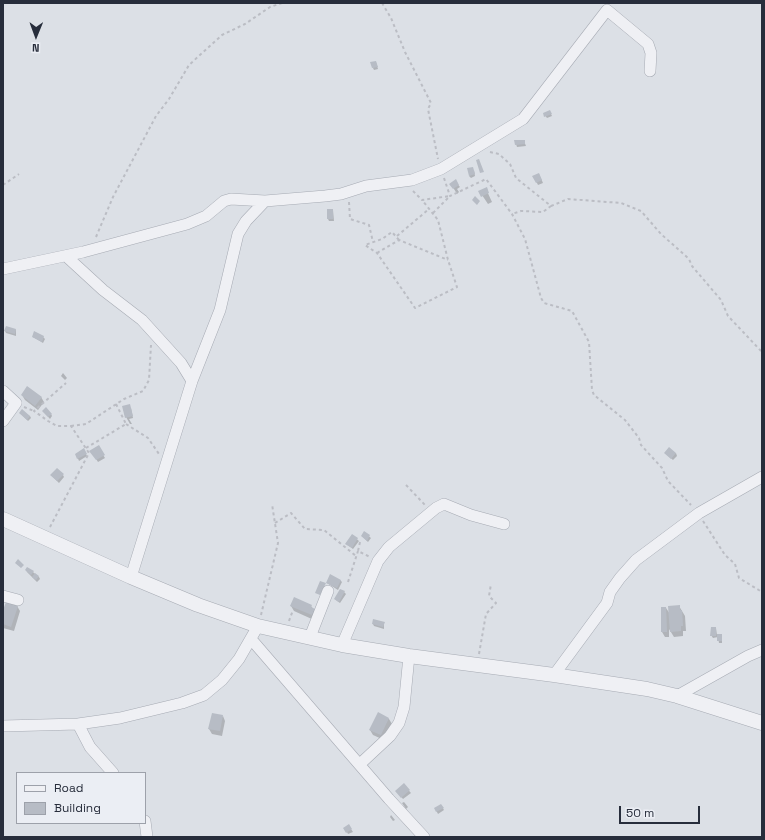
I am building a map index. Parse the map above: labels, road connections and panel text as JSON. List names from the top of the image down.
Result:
{
  "legend": ["Road", "Building"],
  "scale_bar": "50 m",
  "north": "bottom"
}
